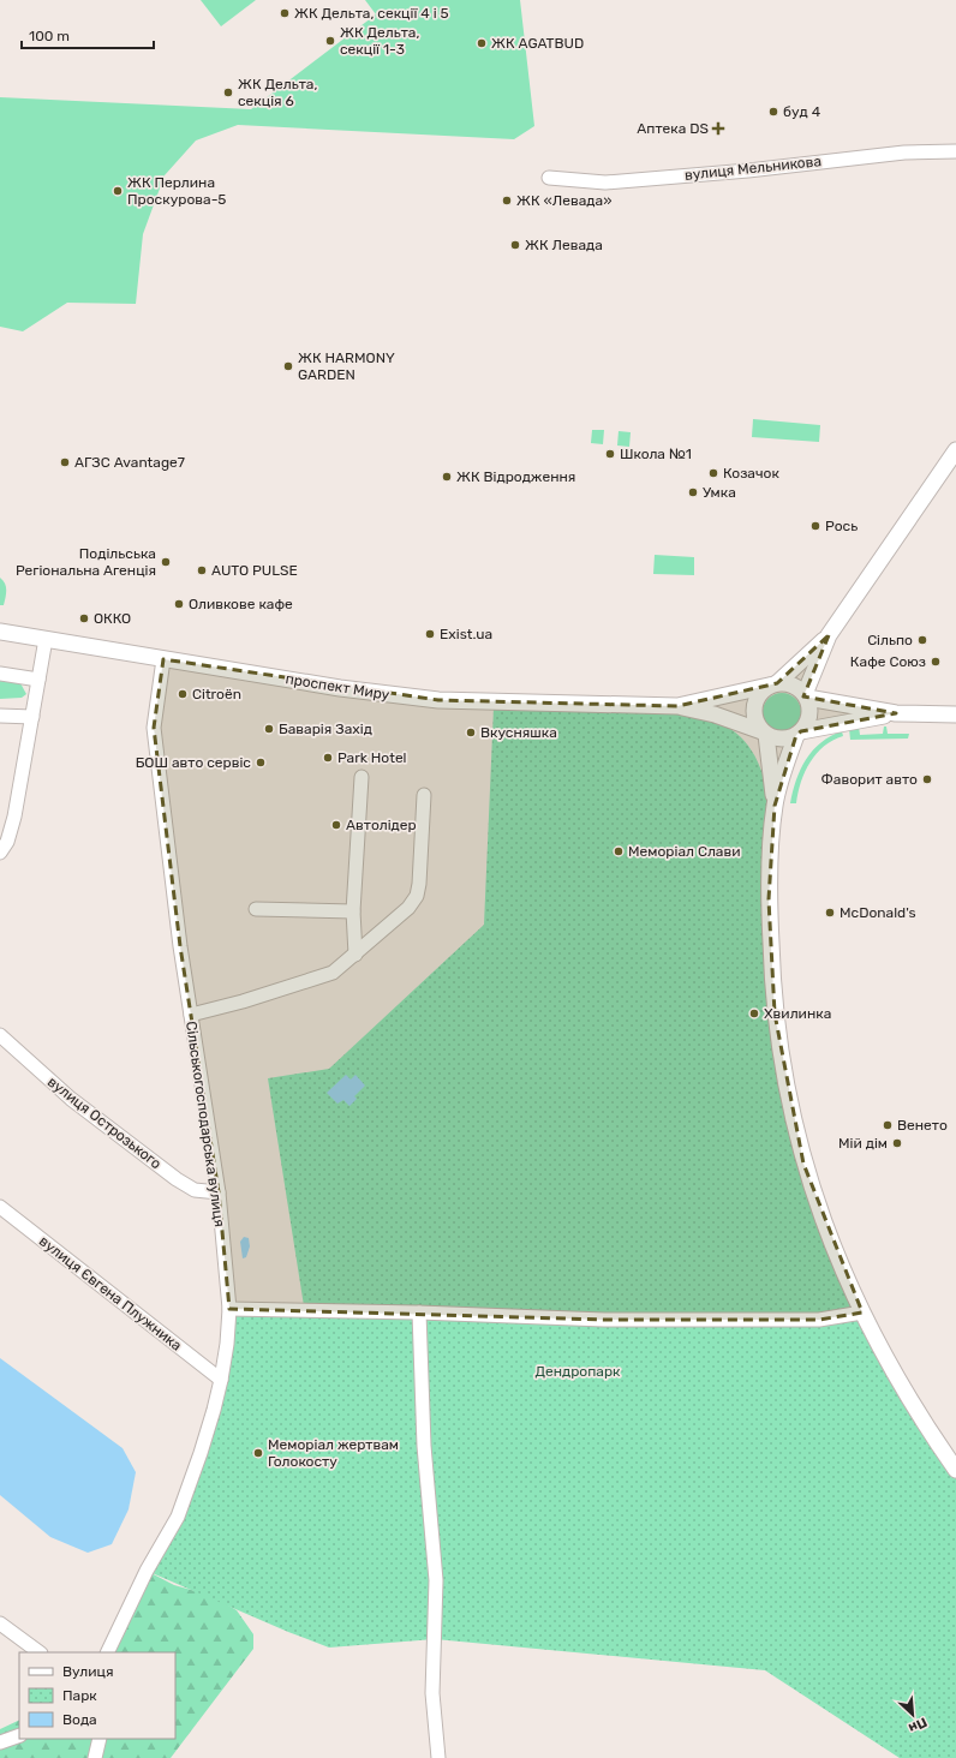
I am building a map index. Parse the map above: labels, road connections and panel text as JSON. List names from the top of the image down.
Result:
{
  "streets": {
    "main road": ["проспект Миру"],
    "street": [
      "вулиця Мельникова",
      "вулиця Острозького",
      "Сільськогосподарська вулиця",
      "вулиця Євгена Плужника"
    ]
  },
  "crossings": [
    ["проспект Миру", "Сільськогосподарська вулиця"],
    ["вулиця Острозького", "Сільськогосподарська вулиця"],
    ["Сільськогосподарська вулиця", "вулиця Євгена Плужника"]
  ],
  "parks": ["Дендропарк"],
  "places": {
    "other": [
      "ЖК Дельта, секції 4 і 5",
      "ЖК Дельта, секції 1-3",
      "ЖК AGATBUD",
      "ЖК Дельта, секція 6",
      "буд 4",
      "ЖК Перлина Проскурова-5",
      "ЖК «Левада»",
      "ЖК Левада",
      "ЖК HARMONY GARDEN",
      "Школа №1",
      "АГЗС Avantage7",
      "Козачок",
      "ЖК Відродження",
      "Умка",
      "Рось",
      "Подільська Регіональна Агенція",
      "AUTO PULSE",
      "Оливкове кафе",
      "ОККО",
      "Exist.ua",
      "Сільпо",
      "Кафе Союз",
      "Citroën",
      "Баварія Захід",
      "Вкусняшка",
      "Park Hotel",
      "БОШ авто сервіс",
      "Фаворит авто",
      "Автолідер",
      "Меморіал Слави",
      "McDonald's",
      "Хвилинка",
      "Венето",
      "Мій дім",
      "Меморіал жертвам Голокосту"
    ],
    "health": ["Аптека DS"]
  },
  "legend": ["Вулиця", "Парк", "Вода"],
  "scale_bar": "100 m",
  "north": "bottom right"
}
